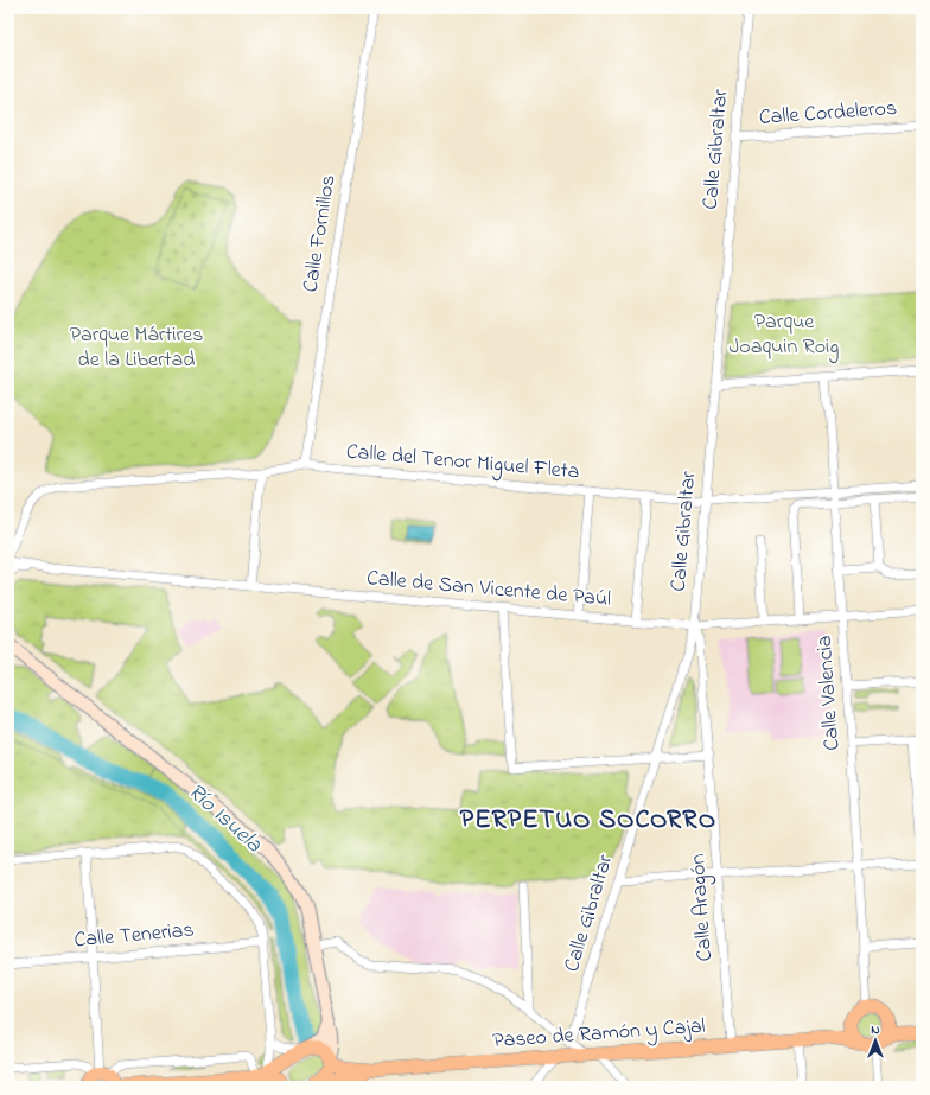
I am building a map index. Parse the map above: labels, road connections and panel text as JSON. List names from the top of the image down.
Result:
{
  "streets": {
    "main road": ["Paseo de Ramón y Cajal"],
    "street": [
      "Calle Cordeleros",
      "Calle Gibraltar",
      "Calle Fornillos",
      "Calle del Tenor Miguel Fleta",
      "Calle de San Vicente de Paúl",
      "Calle Valencia",
      "Calle Aragón",
      "Calle Tenerias"
    ]
  },
  "crossings": [
    ["Calle Cordeleros", "Calle Gibraltar"],
    ["Calle Gibraltar", "Calle del Tenor Miguel Fleta"],
    ["Calle Gibraltar", "Calle de San Vicente de Paúl"],
    ["Calle Gibraltar", "Calle Aragón"],
    ["Calle Fornillos", "Calle del Tenor Miguel Fleta"],
    ["Calle del Tenor Miguel Fleta", "Calle Valencia"],
    ["Calle de San Vicente de Paúl", "Calle Valencia"],
    ["Calle de San Vicente de Paúl", "Calle Aragón"],
    ["Calle Valencia", "Paseo de Ramón y Cajal"],
    ["Calle Aragón", "Paseo de Ramón y Cajal"]
  ],
  "districts": ["PERPETUO SOCORRO"],
  "water": ["Río Isuela"],
  "parks": ["Parque Joaquin Roig", "Parque Mártires de la Libertad"],
  "north": "top"
}
